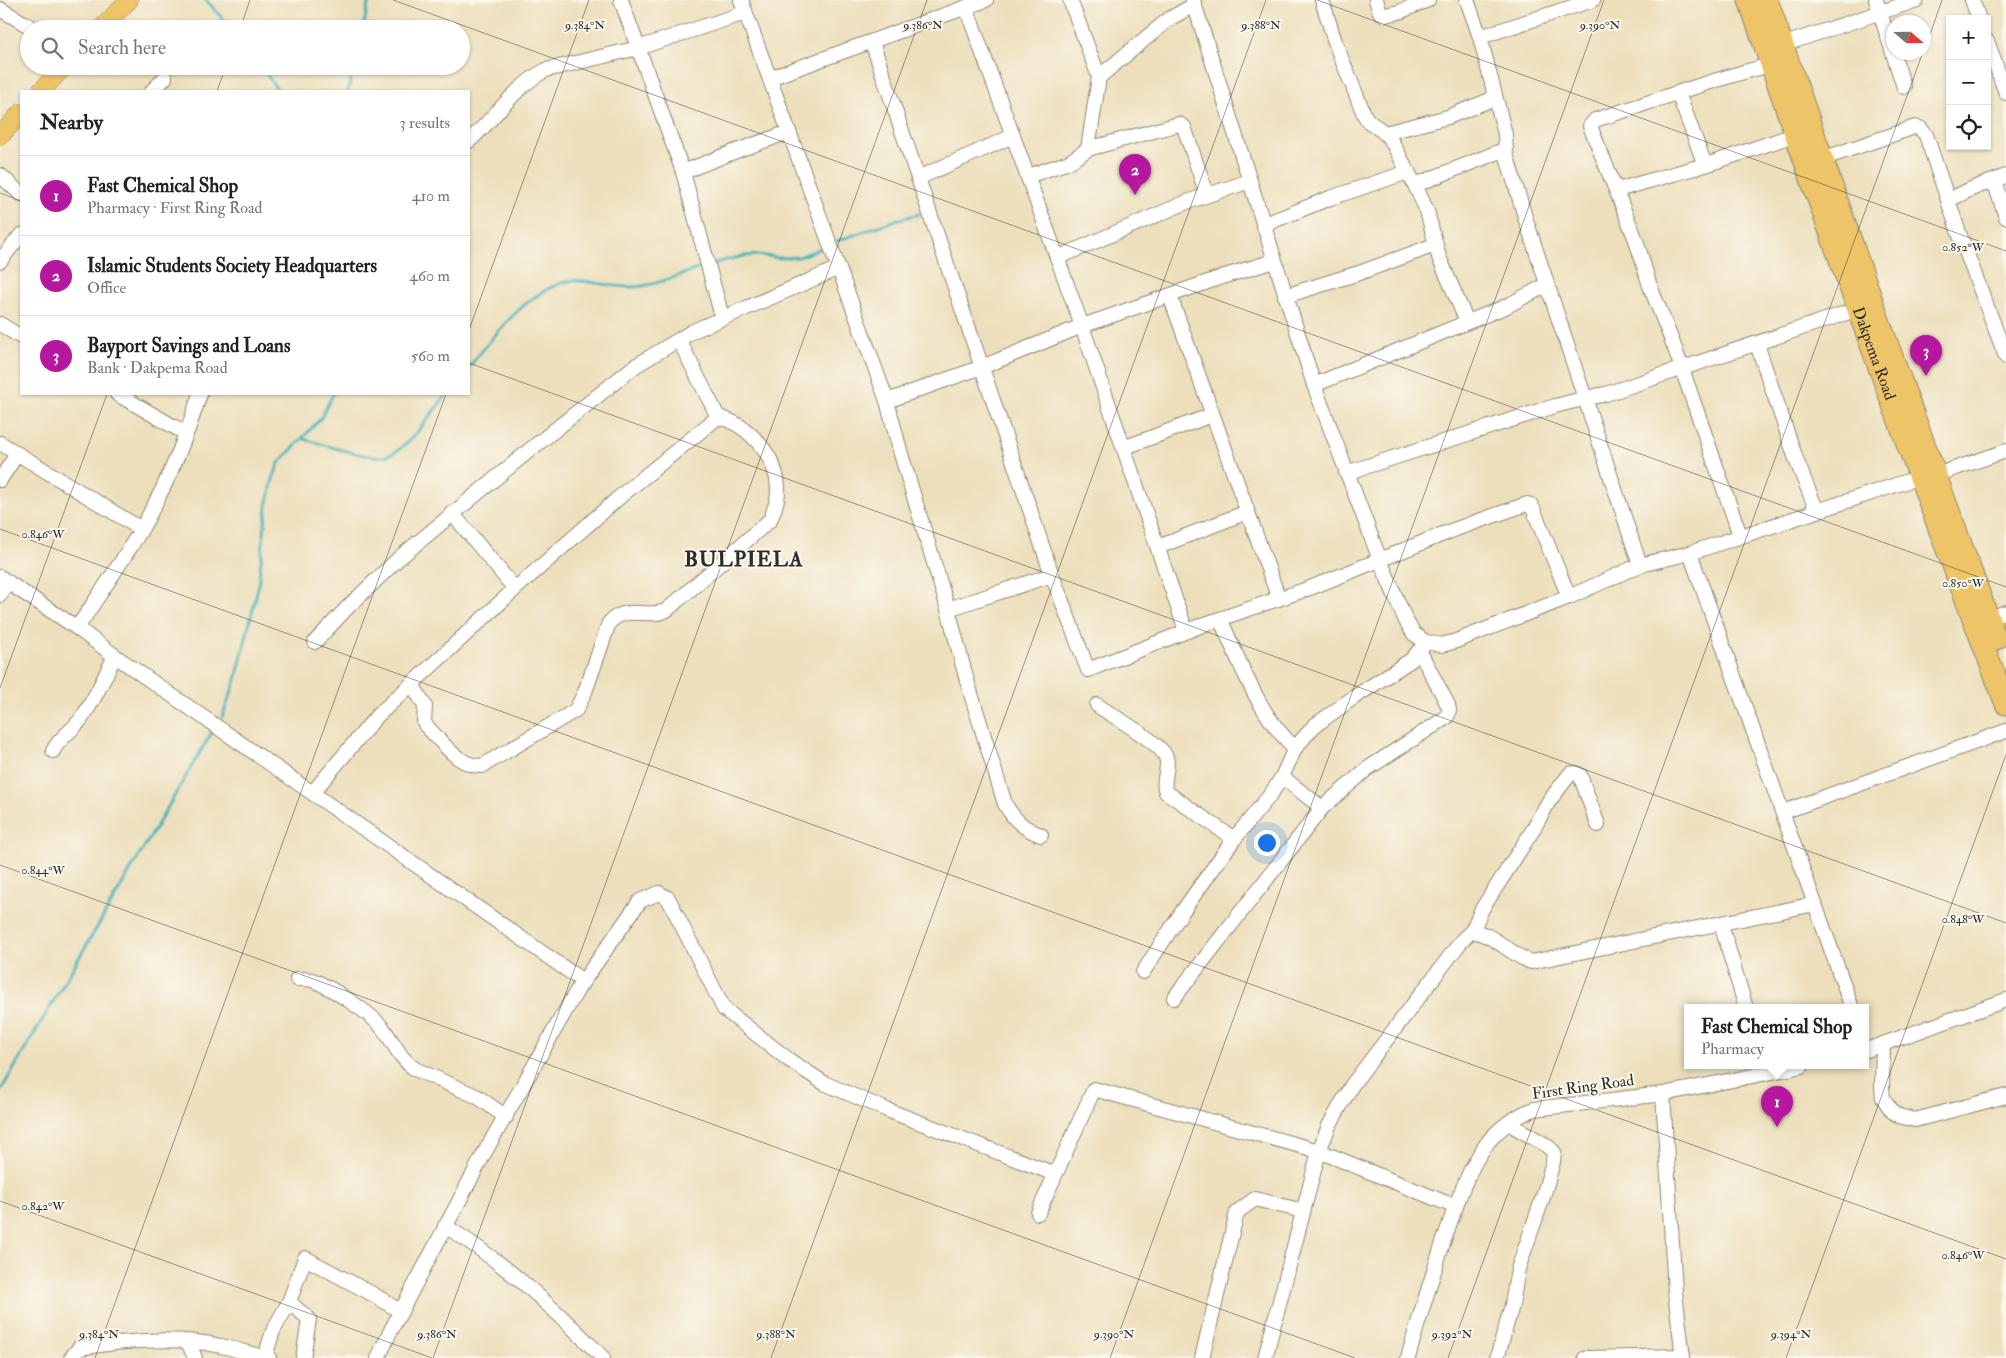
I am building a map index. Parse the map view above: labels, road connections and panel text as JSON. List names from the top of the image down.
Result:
{
  "streets": {
    "highway": ["Dakpema Road"],
    "street": ["First Ring Road"]
  },
  "districts": ["BULPIELA"],
  "north": "right",
  "page": {
    "map_buttons": ["+", "−"],
    "search": "Search here",
    "heading": ["Nearby", "3 results"],
    "pins": ["2", "3", "1"],
    "list": [
      {
        "mark": "1",
        "name": "Fast Chemical Shop",
        "note": "Pharmacy · First Ring Road",
        "value": "410 m"
      },
      {
        "mark": "2",
        "name": "Islamic Students Society Headquarters",
        "note": "Office",
        "value": "460 m"
      },
      {
        "mark": "3",
        "name": "Bayport Savings and Loans",
        "note": "Bank · Dakpema Road",
        "value": "560 m"
      }
    ],
    "popup": ["Fast Chemical Shop", "Pharmacy"]
  },
  "coordinates": [
    "9.384°N",
    "9.386°N",
    "9.388°N",
    "9.390°N",
    "0.852°W",
    "0.846°W",
    "0.850°W",
    "0.844°W",
    "0.848°W",
    "0.842°W",
    "9.392°N",
    "9.394°N"
  ]
}
